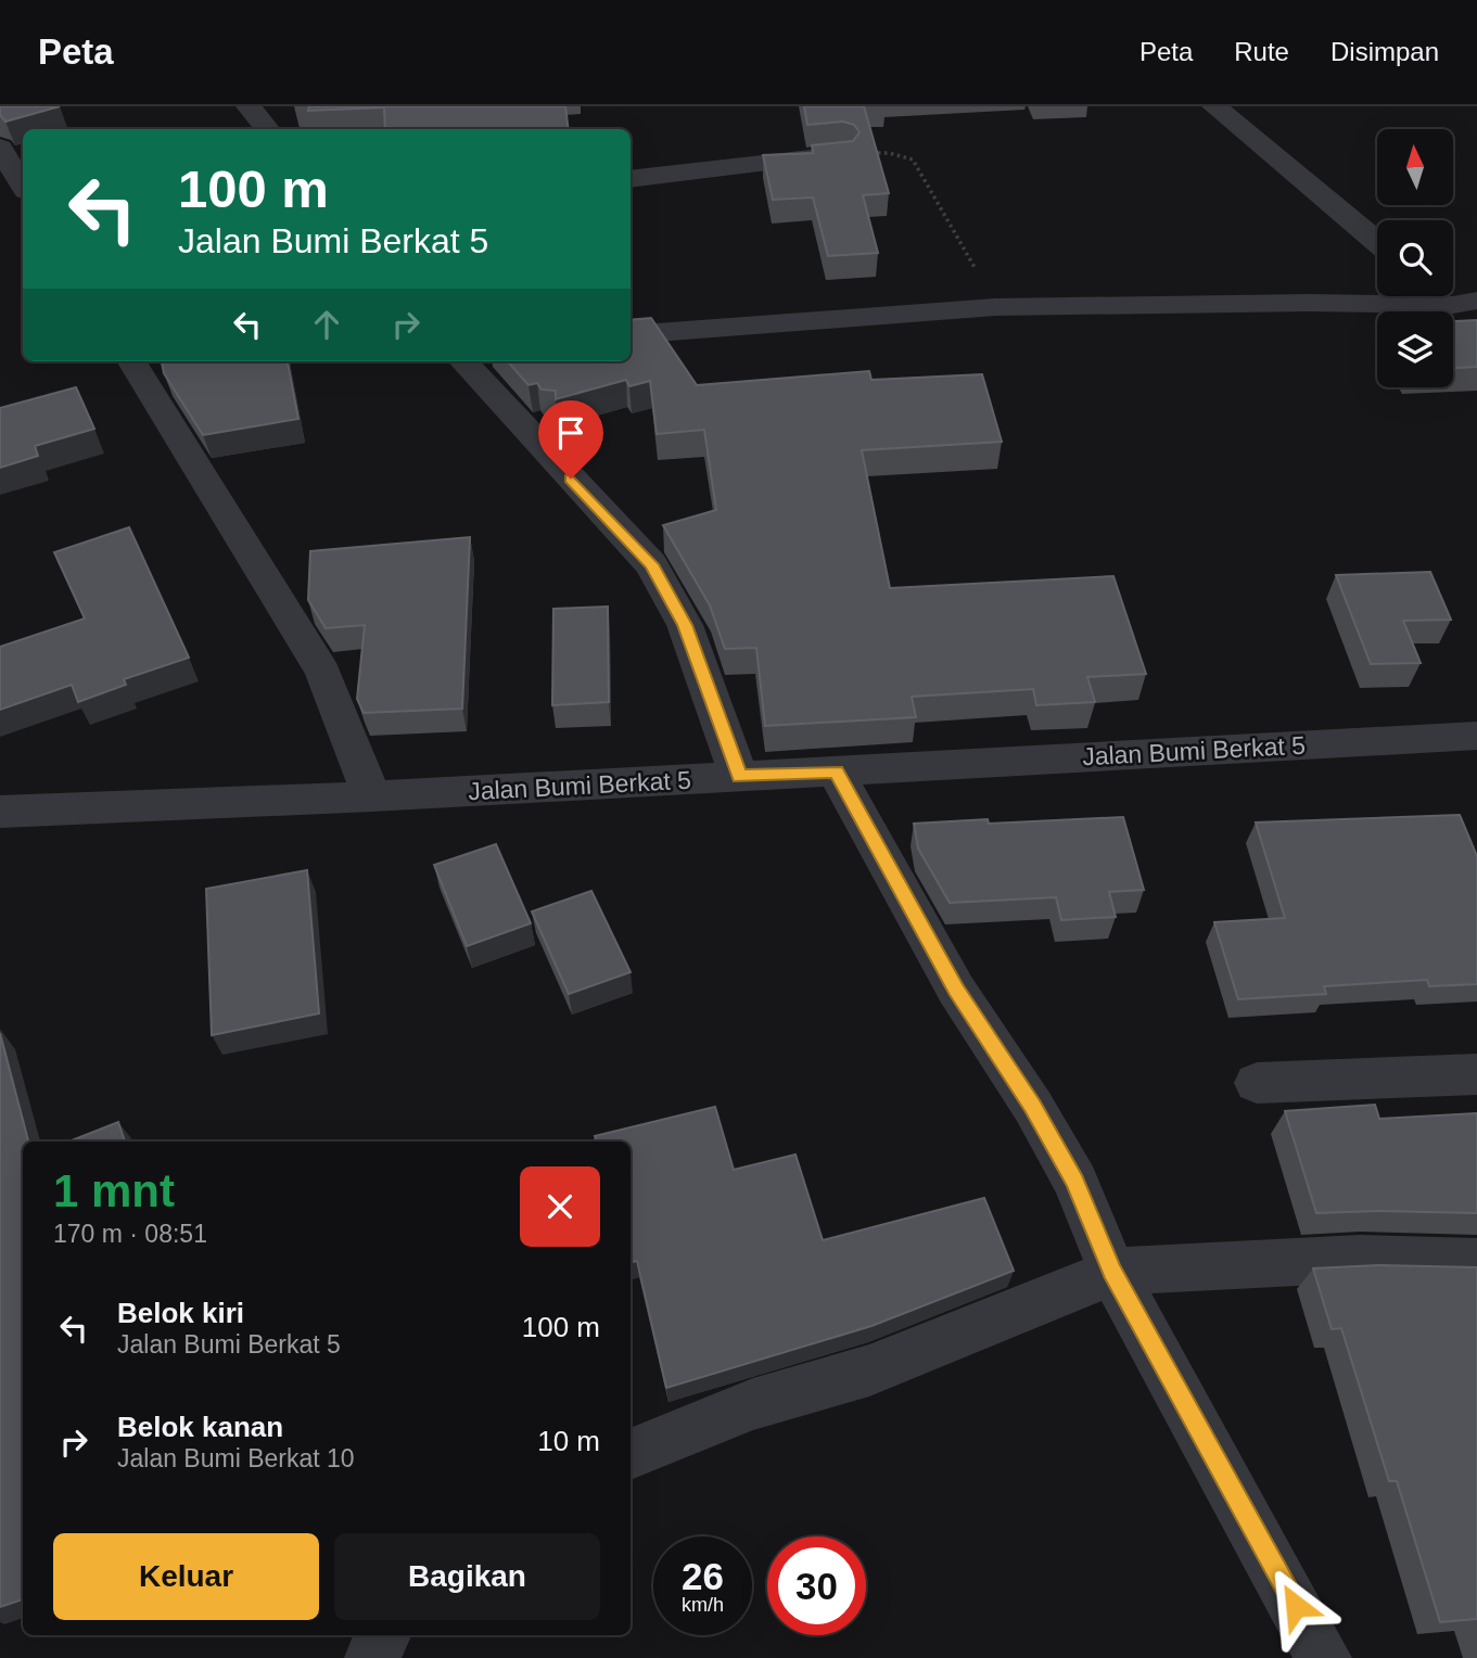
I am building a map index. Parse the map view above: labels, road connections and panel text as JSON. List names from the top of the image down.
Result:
{
  "streets": {
    "street": ["Jalan Bumi Berkat 5"]
  },
  "north": "top",
  "page": {
    "header": "Peta",
    "nav": ["Peta", "Rute", "Disimpan"],
    "turn": ["100 m", "Jalan Bumi Berkat 5"],
    "heading": ["1 mnt", "170 m · 08:51"],
    "list": [
      {
        "name": "Belok kiri",
        "note": "Jalan Bumi Berkat 5",
        "value": "100 m"
      },
      {
        "name": "Belok kanan",
        "note": "Jalan Bumi Berkat 10",
        "value": "10 m"
      }
    ],
    "buttons": ["Keluar", "Bagikan"],
    "speed": "26 km/h",
    "limit": "30"
  }
}
